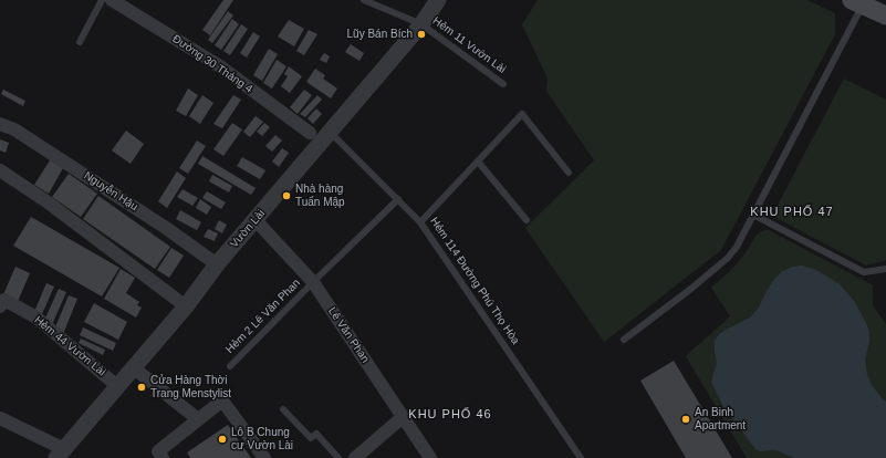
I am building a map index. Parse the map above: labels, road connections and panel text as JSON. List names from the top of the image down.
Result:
{
  "streets": {
    "street": [
      "Đường 30 Tháng 4",
      "Nguyễn Hậu",
      "Vườn Lài",
      "Lê Văn Phan",
      "Hẻm 44 Vườn Lài"
    ],
    "lane": ["Hẻm 11 Vườn Lài", "Hẻm 114 Đường Phú Thọ Hòa", "Hẻm 2 Lê Văn Phan"]
  },
  "crossings": [
    ["Hẻm 11 Vườn Lài", "Vườn Lài"],
    ["Nguyễn Hậu", "Vườn Lài"],
    ["Vườn Lài", "Hẻm 114 Đường Phú Thọ Hòa"],
    ["Vườn Lài", "Lê Văn Phan"],
    ["Vườn Lài", "Hẻm 44 Vườn Lài"],
    ["Hẻm 114 Đường Phú Thọ Hòa", "Hẻm 2 Lê Văn Phan"],
    ["Hẻm 2 Lê Văn Phan", "Lê Văn Phan"]
  ],
  "districts": ["KHU PHỐ 47", "KHU PHỐ 46"],
  "places": [
    "Lũy Bán Bích",
    "Nhà hàng Tuấn Mập",
    "Cửa Hàng Thời Trang Menstylist",
    "An Binh Apartment",
    "Lô B Chung cư Vườn Lài"
  ]
}
